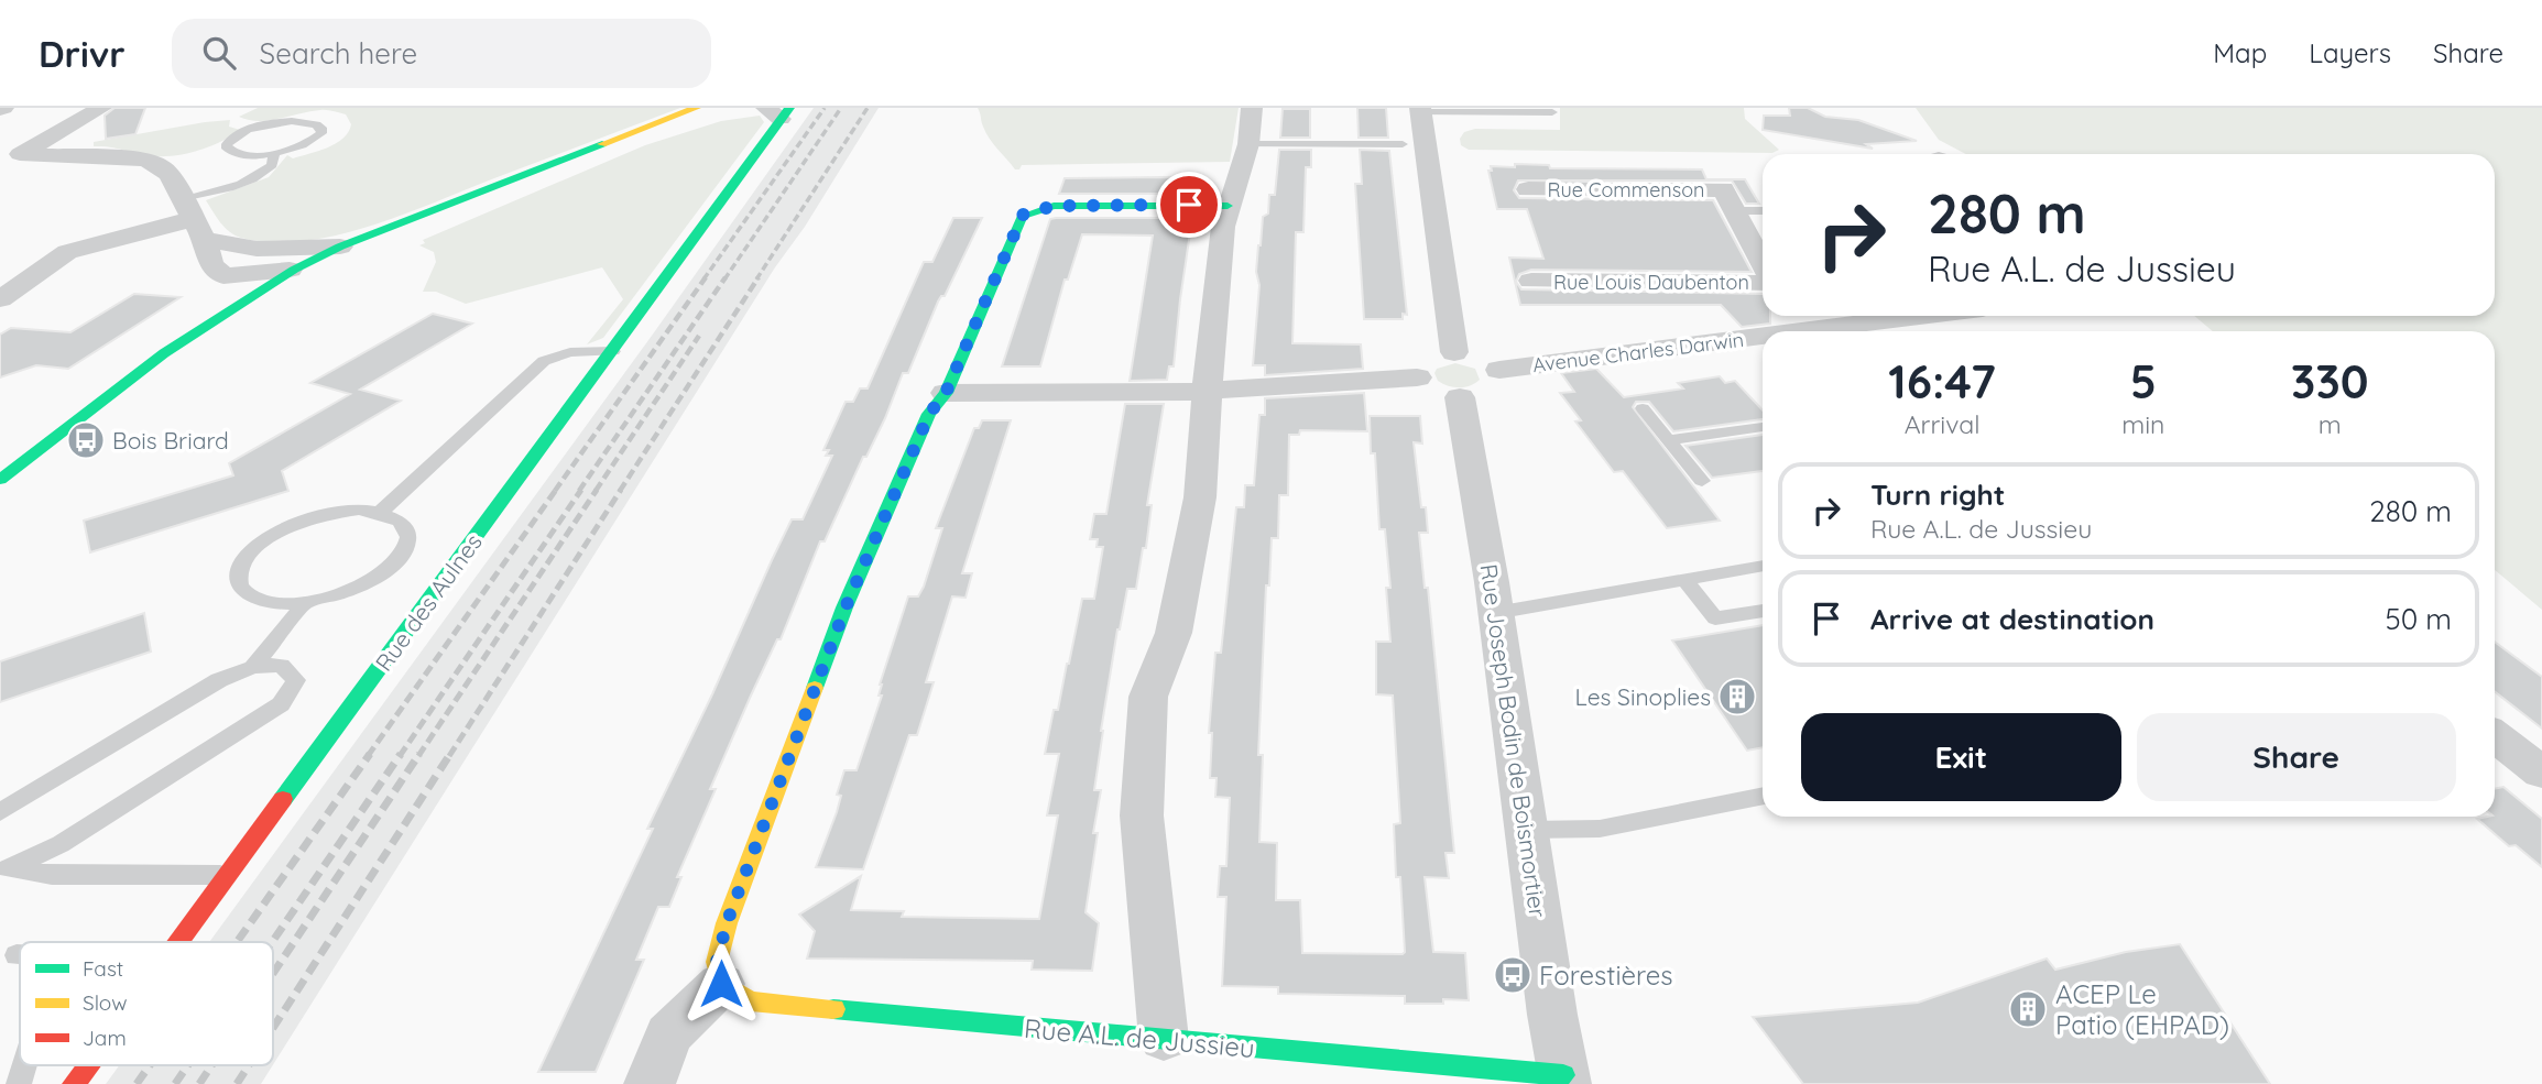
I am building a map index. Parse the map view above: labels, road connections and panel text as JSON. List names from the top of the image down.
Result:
{
  "streets": {
    "street": [
      "Rue Commenson",
      "Rue Louis Daubenton",
      "Avenue Charles Darwin",
      "Rue des Aulnes",
      "Rue Joseph Bodin de Boismortier",
      "Rue A.L. de Jussieu"
    ]
  },
  "crossings": [
    ["Rue Joseph Bodin de Boismortier", "Rue A.L. de Jussieu"]
  ],
  "places": {
    "bus stop": ["Bois Briard", "Forestières"],
    "building": ["Les Sinoplies", "ACEP Le Patio (EHPAD)"]
  },
  "legend": ["Fast", "Slow", "Jam"],
  "page": {
    "header": "Drivr",
    "search": "Search here",
    "nav": ["Map", "Layers", "Share"],
    "turn": ["280 m", "Rue A.L. de Jussieu"],
    "eta": [
      "16:47",
      "Arrival",
      "5",
      "min",
      "330",
      "m"
    ],
    "list": [
      {
        "name": "Turn right",
        "note": "Rue A.L. de Jussieu",
        "value": "280 m"
      },
      {
        "name": "Arrive at destination",
        "value": "50 m"
      }
    ],
    "buttons": ["Exit", "Share"]
  }
}
